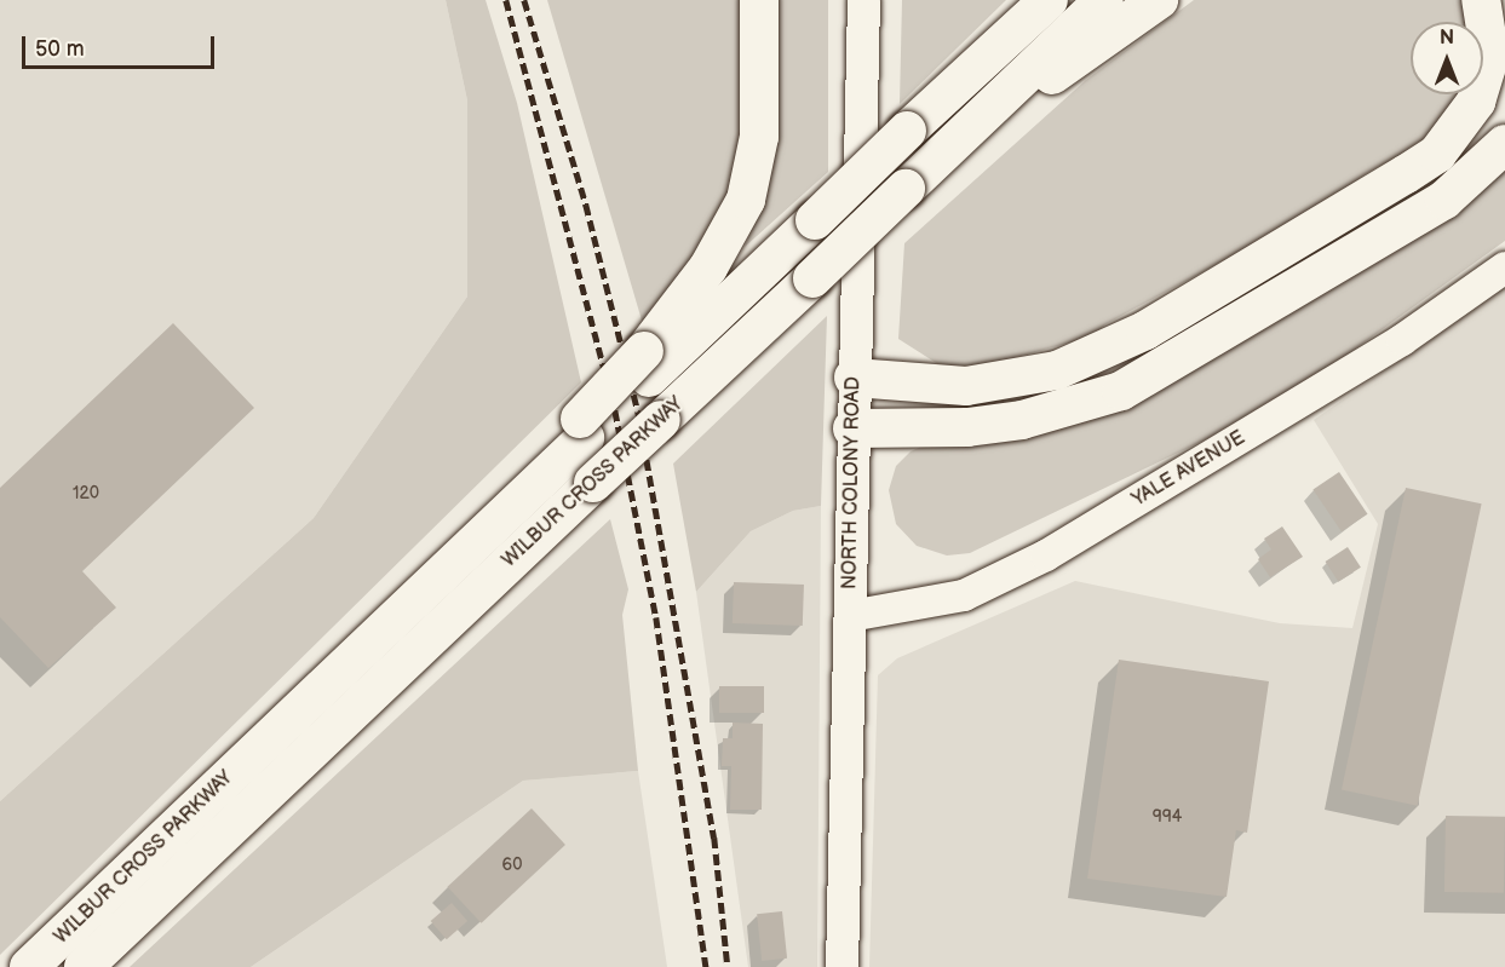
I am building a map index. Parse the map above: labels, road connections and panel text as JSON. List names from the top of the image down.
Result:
{
  "streets": {
    "highway": ["WILBUR CROSS PARKWAY"],
    "main road": ["NORTH COLONY ROAD"],
    "street": ["YALE AVENUE"]
  },
  "crossings": [
    ["YALE AVENUE", "NORTH COLONY ROAD"]
  ],
  "house_numbers": ["120", "994", "60"],
  "scale_bar": "50 m",
  "north": "top"
}
